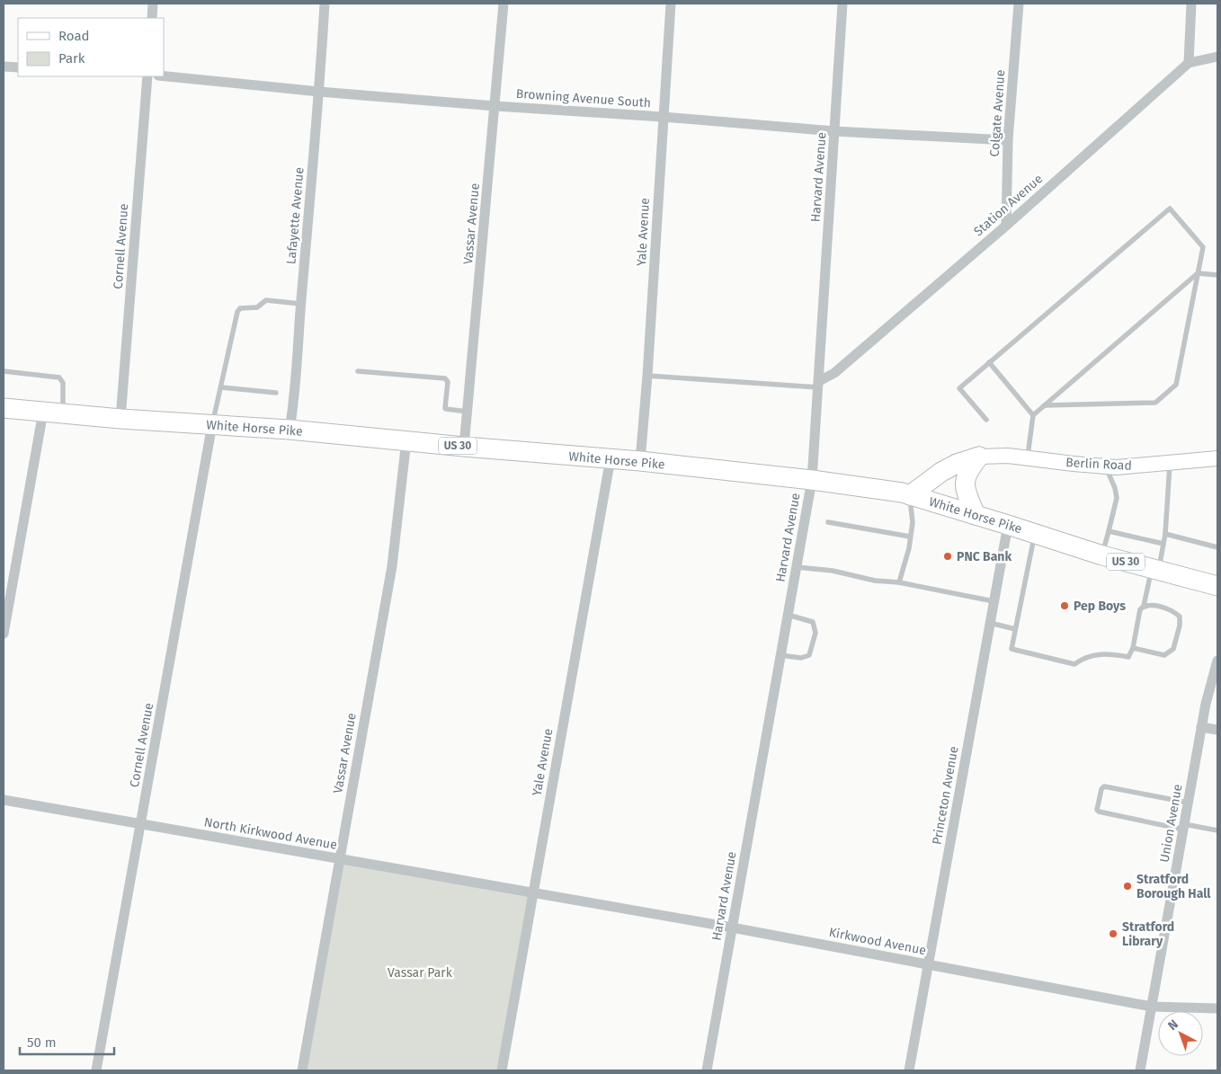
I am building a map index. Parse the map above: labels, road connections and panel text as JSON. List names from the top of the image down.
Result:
{
  "streets": {
    "highway": ["White Horse Pike", "US 30"],
    "street": [
      "Browning Avenue South",
      "Colgate Avenue",
      "Harvard Avenue",
      "Station Avenue",
      "Lafayette Avenue",
      "Vassar Avenue",
      "Yale Avenue",
      "Cornell Avenue",
      "Berlin Road",
      "Princeton Avenue",
      "Union Avenue",
      "North Kirkwood Avenue",
      "Kirkwood Avenue"
    ]
  },
  "crossings": [
    ["Browning Avenue South", "Colgate Avenue"],
    ["Browning Avenue South", "Harvard Avenue"],
    ["Browning Avenue South", "Lafayette Avenue"],
    ["Browning Avenue South", "Vassar Avenue"],
    ["Browning Avenue South", "Yale Avenue"],
    ["Colgate Avenue", "Station Avenue"],
    ["Harvard Avenue", "Station Avenue"],
    ["Harvard Avenue", "White Horse Pike"],
    ["Harvard Avenue", "Kirkwood Avenue"],
    ["Lafayette Avenue", "White Horse Pike"],
    ["Vassar Avenue", "White Horse Pike"],
    ["Vassar Avenue", "North Kirkwood Avenue"],
    ["Yale Avenue", "White Horse Pike"],
    ["Yale Avenue", "North Kirkwood Avenue"],
    ["Yale Avenue", "Kirkwood Avenue"],
    ["Cornell Avenue", "White Horse Pike"],
    ["Cornell Avenue", "North Kirkwood Avenue"],
    ["White Horse Pike", "Princeton Avenue"],
    ["Princeton Avenue", "Kirkwood Avenue"],
    ["Union Avenue", "Kirkwood Avenue"],
    ["North Kirkwood Avenue", "Kirkwood Avenue"]
  ],
  "parks": ["Vassar Park"],
  "places": [
    "PNC Bank",
    "Pep Boys",
    "Stratford Borough Hall",
    "Stratford Library"
  ],
  "legend": ["Road", "Park"],
  "scale_bar": "50 m",
  "north": "top left"
}
